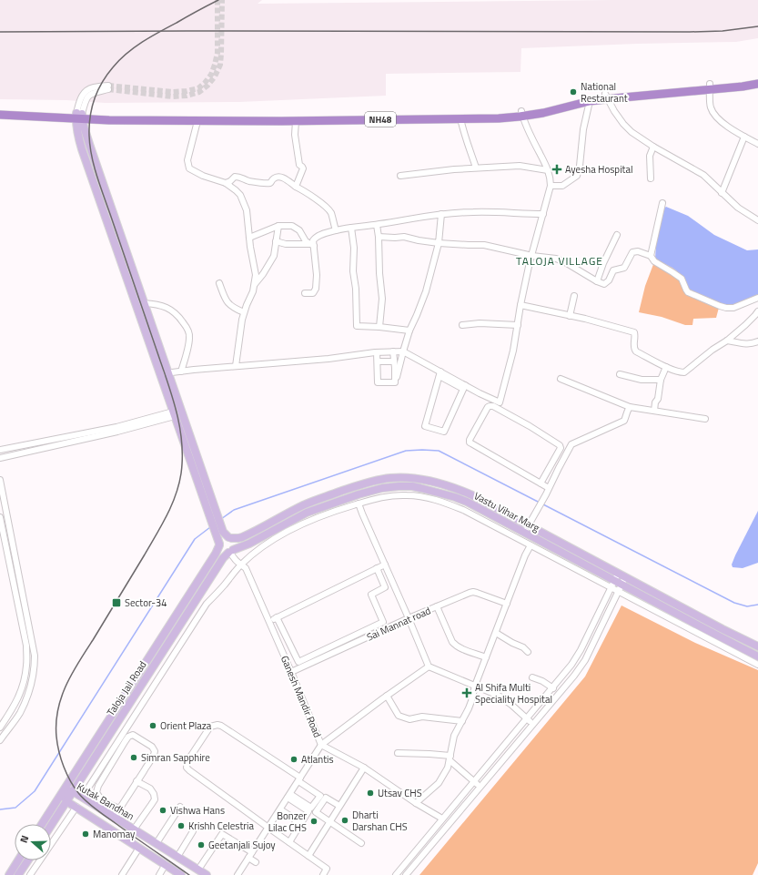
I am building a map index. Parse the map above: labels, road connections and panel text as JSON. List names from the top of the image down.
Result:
{
  "streets": {
    "highway": ["NH48"],
    "main road": ["Vastu Vihar Marg", "Taloja Jail Road", "Kutak Bandhan"],
    "street": ["Sai Mannat road", "Ganesh Mandir Road"]
  },
  "crossings": [
    ["Vastu Vihar Marg", "Taloja Jail Road"],
    ["Vastu Vihar Marg", "Ganesh Mandir Road"],
    ["Sai Mannat road", "Ganesh Mandir Road"],
    ["Taloja Jail Road", "Ganesh Mandir Road"],
    ["Taloja Jail Road", "Kutak Bandhan"]
  ],
  "districts": ["TALOJA VILLAGE"],
  "places": {
    "other": [
      "National Restaurant",
      "Orient Plaza",
      "Simran Sapphire",
      "Atlantis",
      "Utsav CHS",
      "Vishwa Hans",
      "Dharti Darshan CHS",
      "Bonzer Lilac CHS",
      "Krishh Celestria",
      "Manomay",
      "Geetanjali Sujoy"
    ],
    "health": ["Ayesha Hospital", "Al Shifa Multi Speciality Hospital"],
    "transit": ["Sector-34"]
  },
  "north": "left"
}
